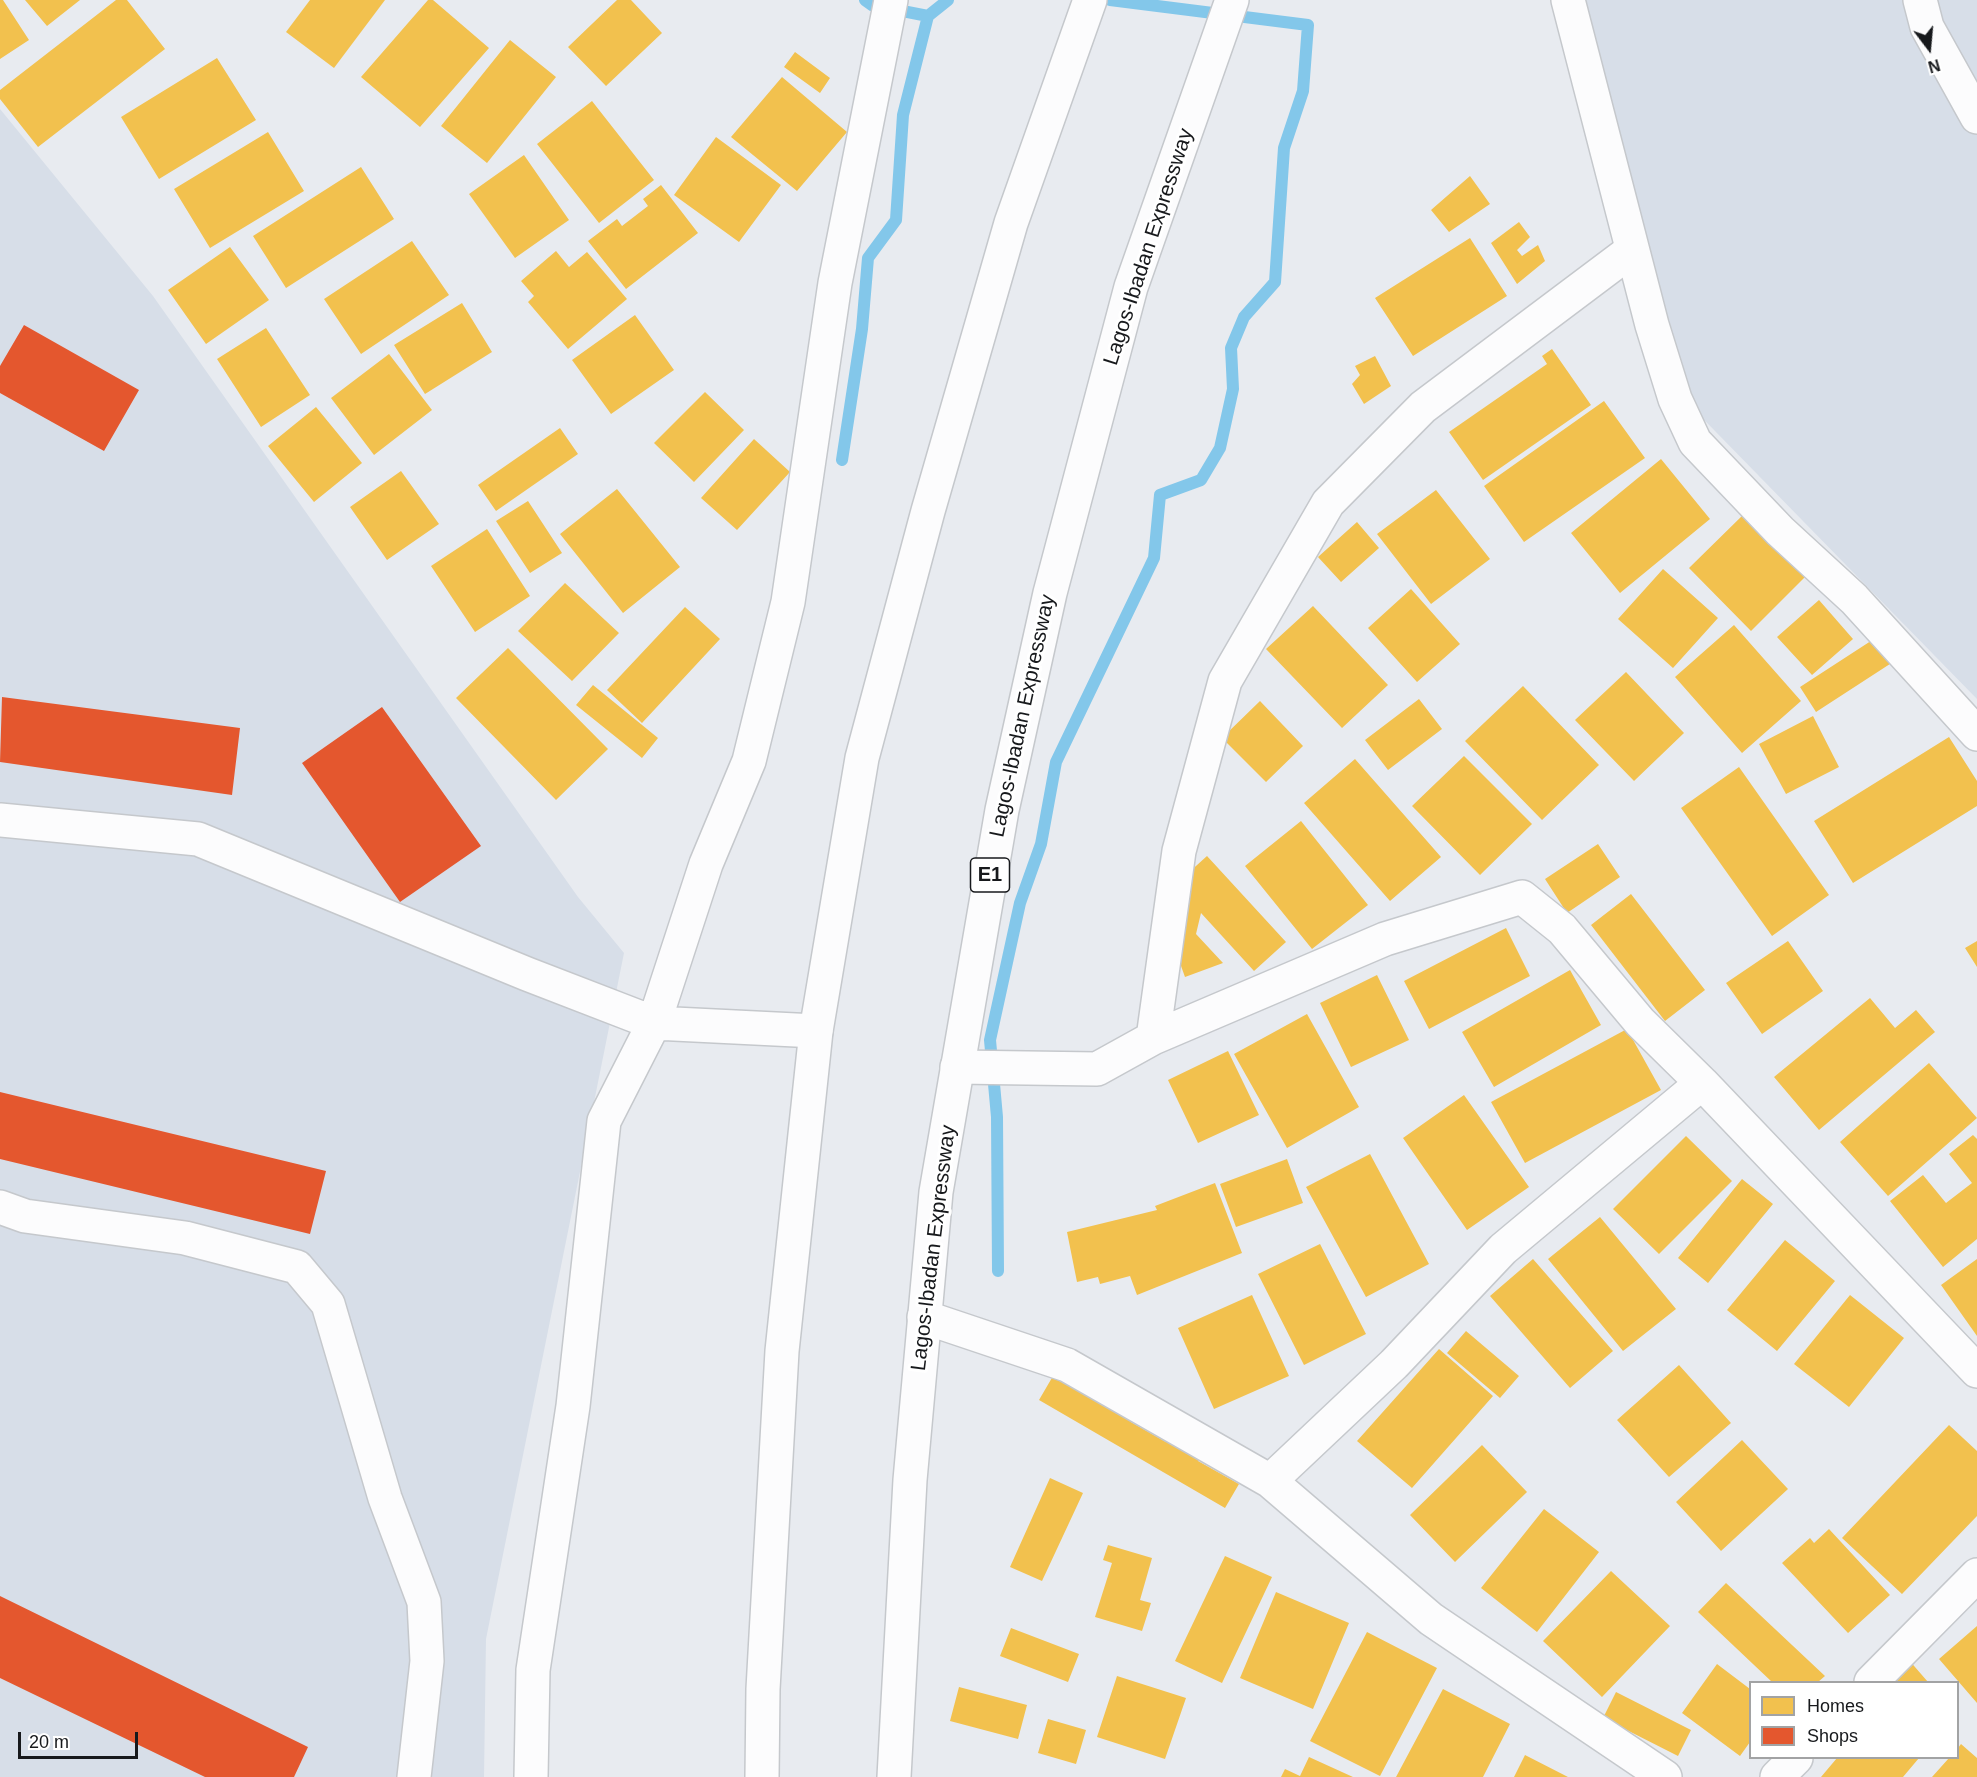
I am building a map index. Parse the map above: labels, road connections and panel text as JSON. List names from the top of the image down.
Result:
{
  "streets": {
    "main road": ["Lagos-Ibadan Expressway", "E1"]
  },
  "legend": ["Homes", "Shops"],
  "scale_bar": "20 m",
  "north": "bottom"
}
